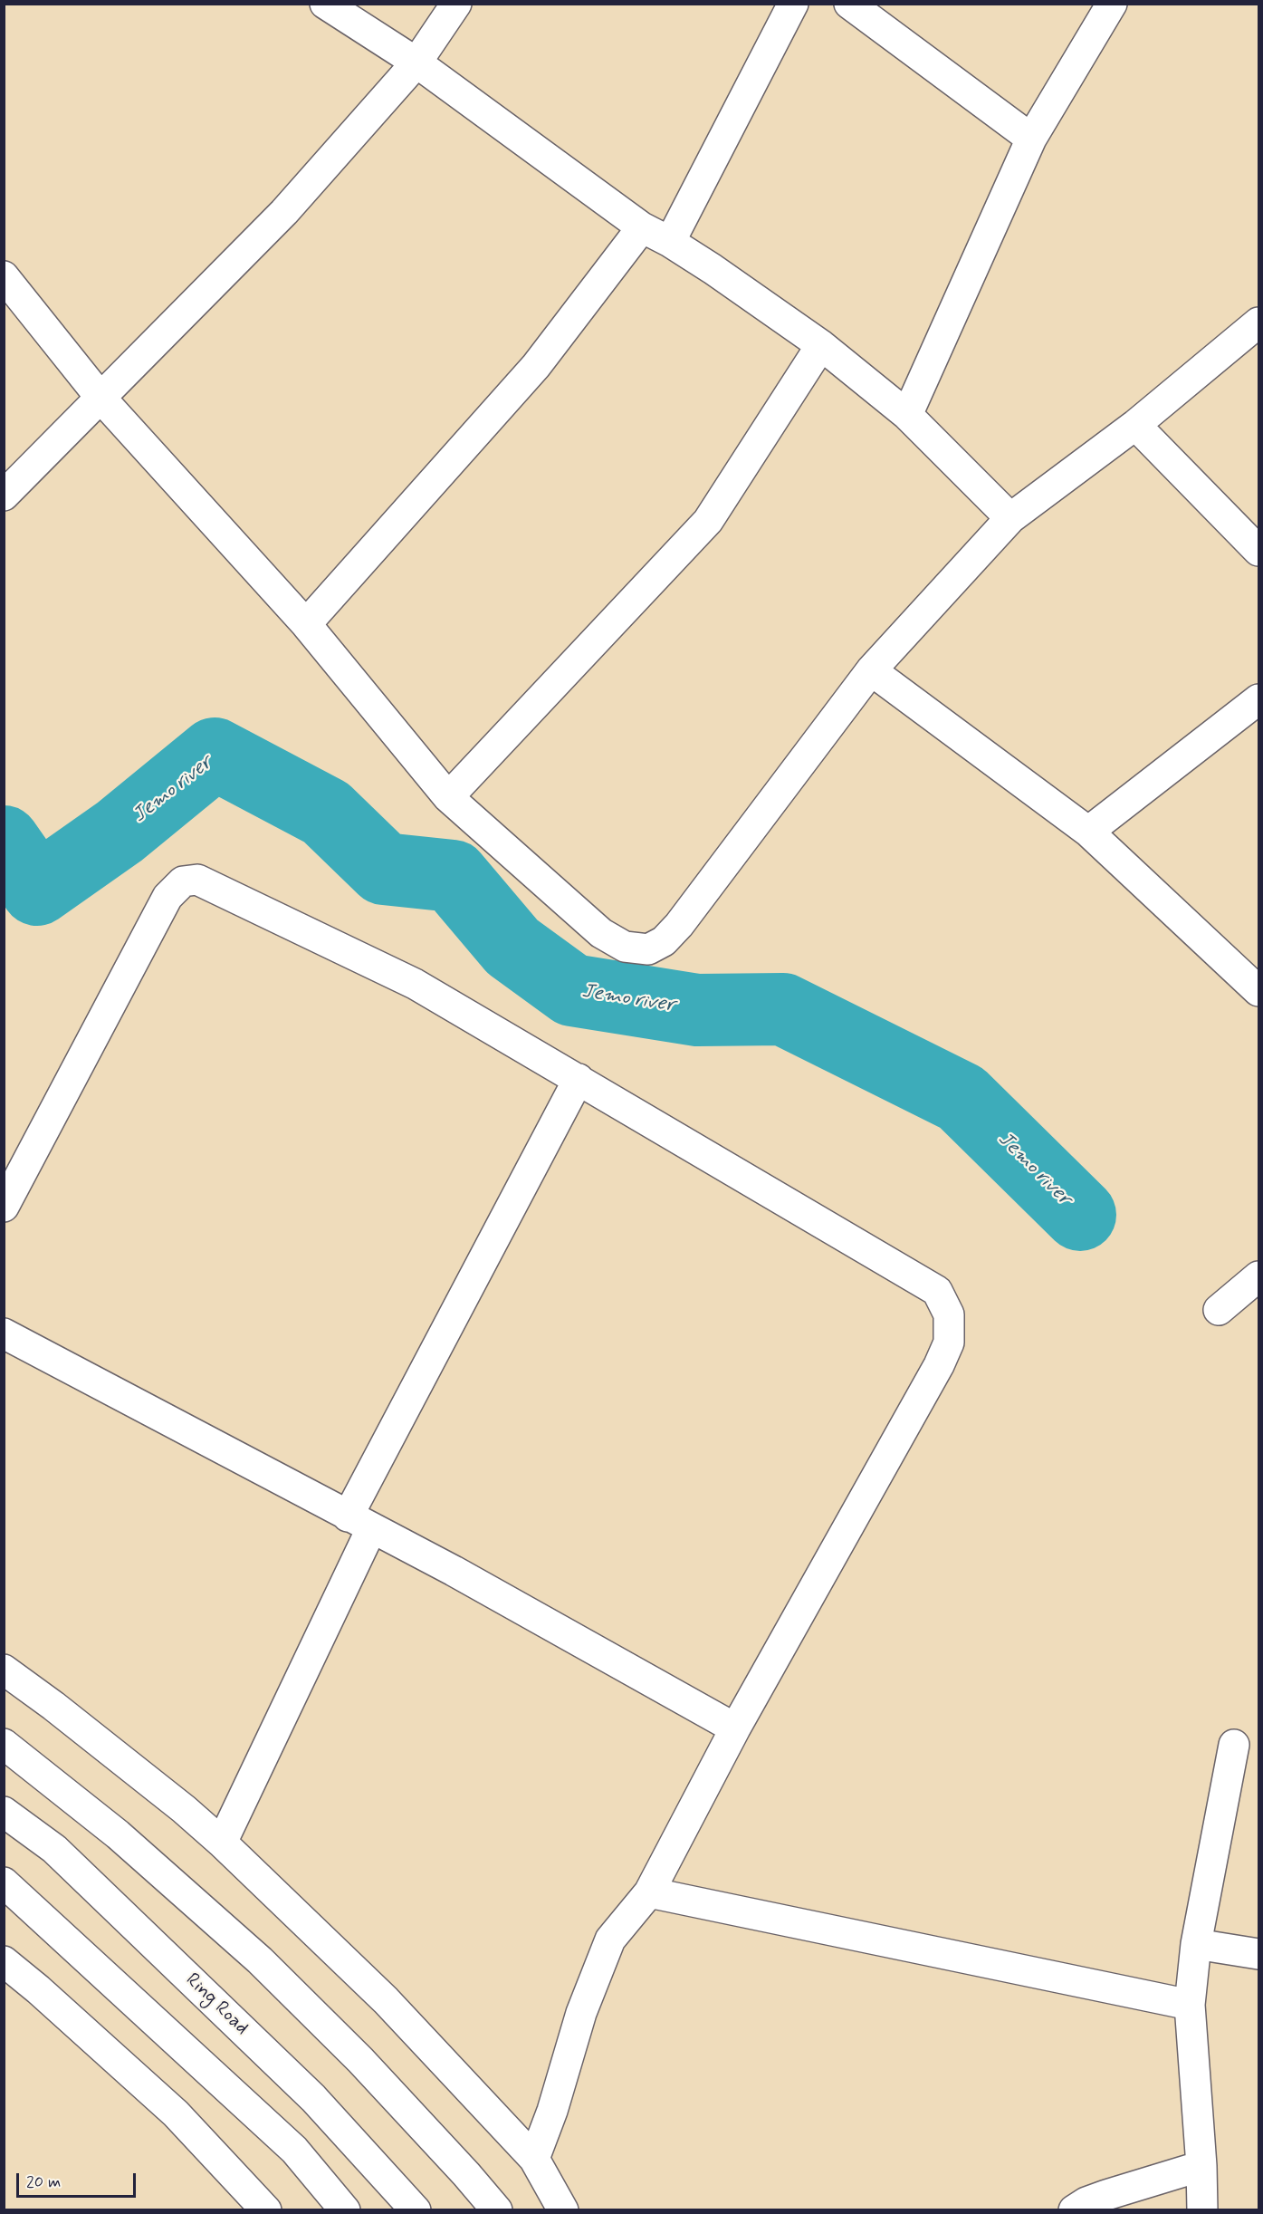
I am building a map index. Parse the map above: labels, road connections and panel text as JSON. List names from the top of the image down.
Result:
{
  "streets": {
    "main road": ["Ring Road"]
  },
  "water": ["Jemo river"],
  "scale_bar": "20 m"
}
